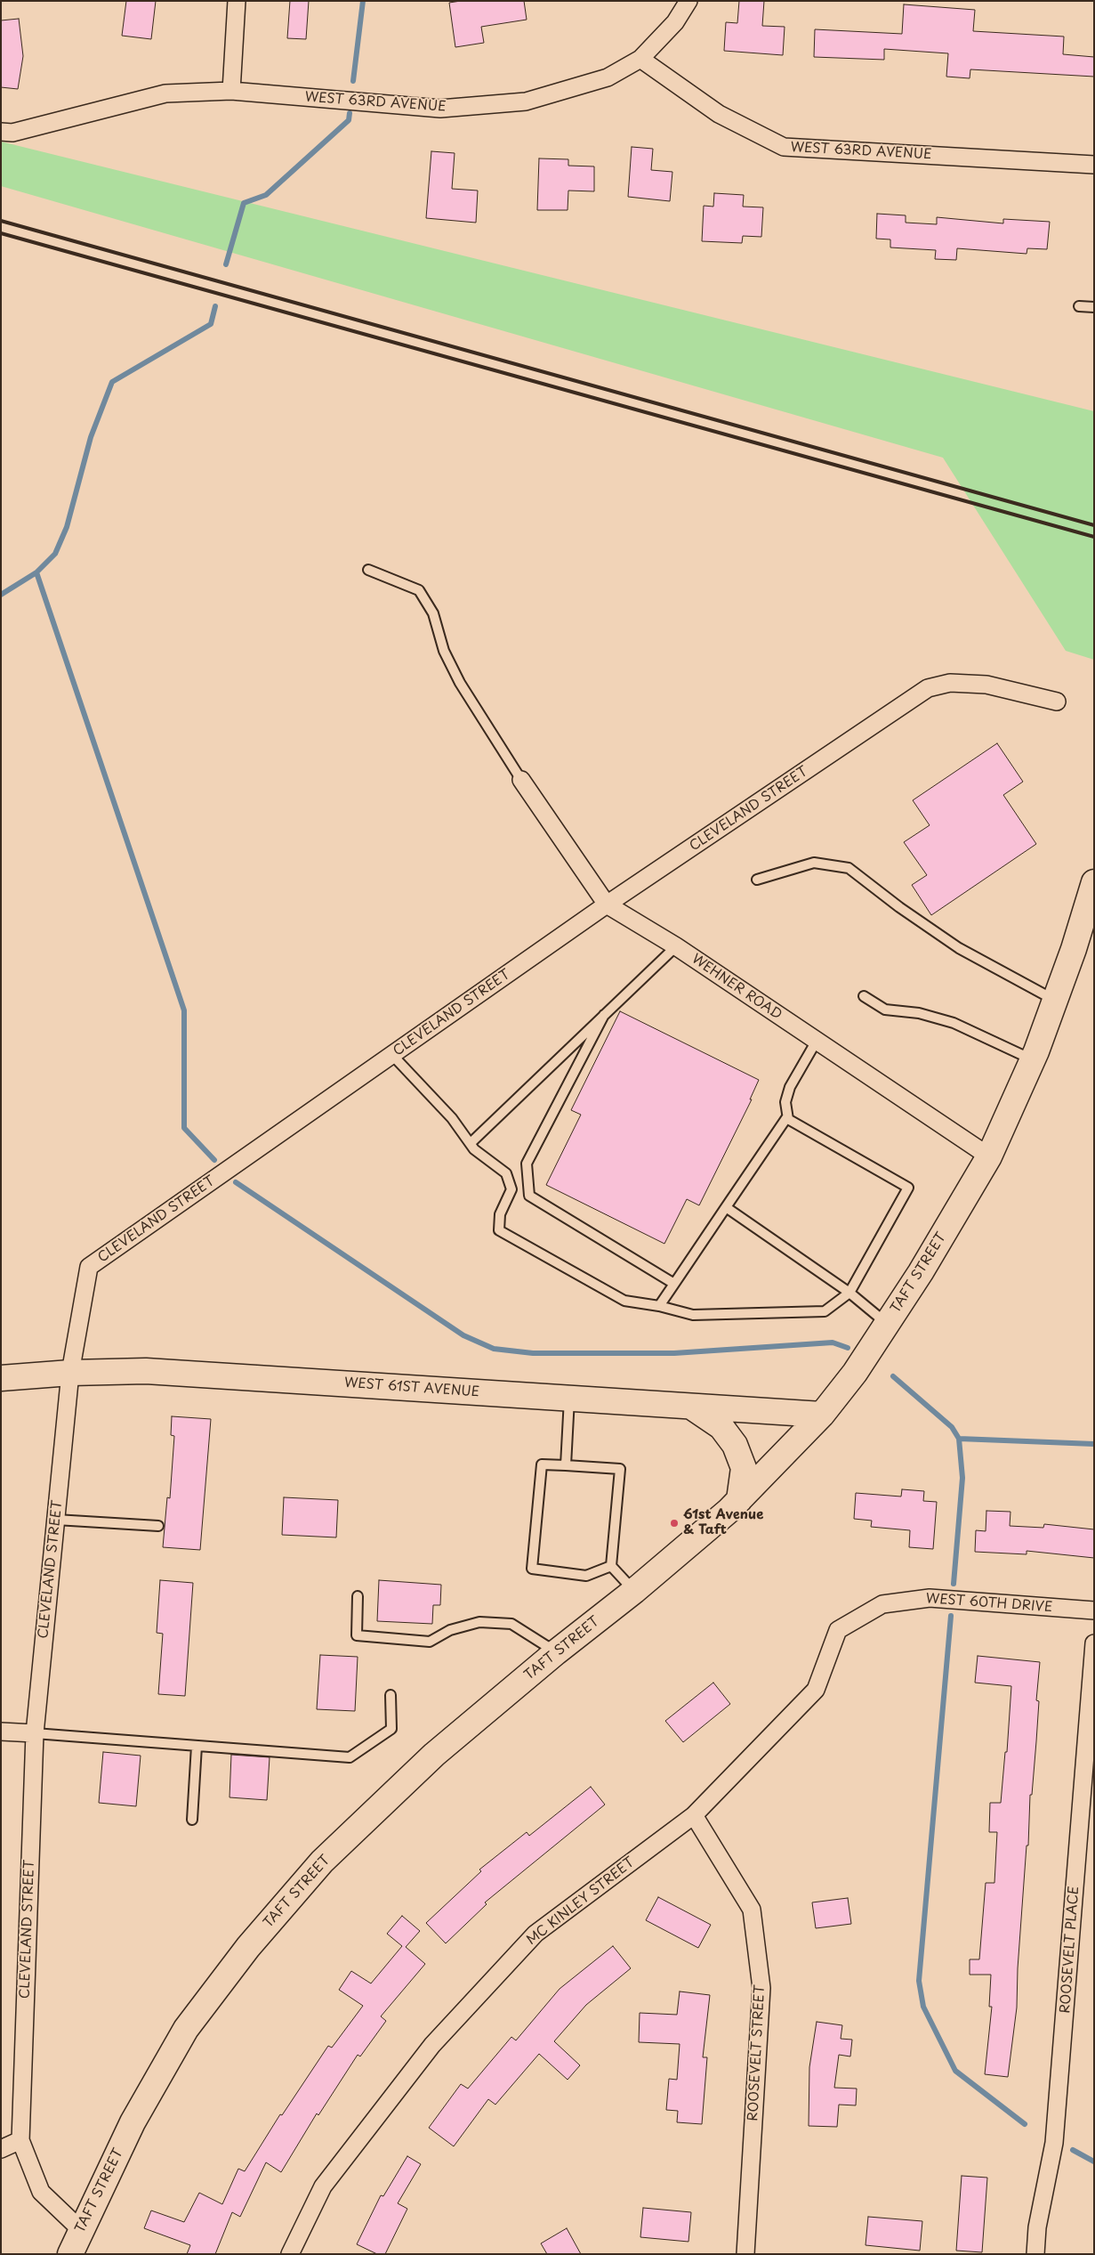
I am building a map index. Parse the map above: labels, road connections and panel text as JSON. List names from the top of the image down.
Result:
{
  "streets": {
    "main road": ["TAFT STREET", "WEST 61ST AVENUE"],
    "street": [
      "WEST 63RD AVENUE",
      "CLEVELAND STREET",
      "WEHNER ROAD",
      "WEST 60TH DRIVE",
      "MC KINLEY STREET",
      "ROOSEVELT PLACE",
      "ROOSEVELT STREET"
    ]
  },
  "crossings": [
    ["CLEVELAND STREET", "WEHNER ROAD"],
    ["CLEVELAND STREET", "TAFT STREET"],
    ["CLEVELAND STREET", "WEST 61ST AVENUE"],
    ["WEHNER ROAD", "TAFT STREET"],
    ["TAFT STREET", "WEST 61ST AVENUE"],
    ["WEST 60TH DRIVE", "MC KINLEY STREET"],
    ["MC KINLEY STREET", "ROOSEVELT STREET"]
  ],
  "places": ["61st Avenue & Taft"]
}
